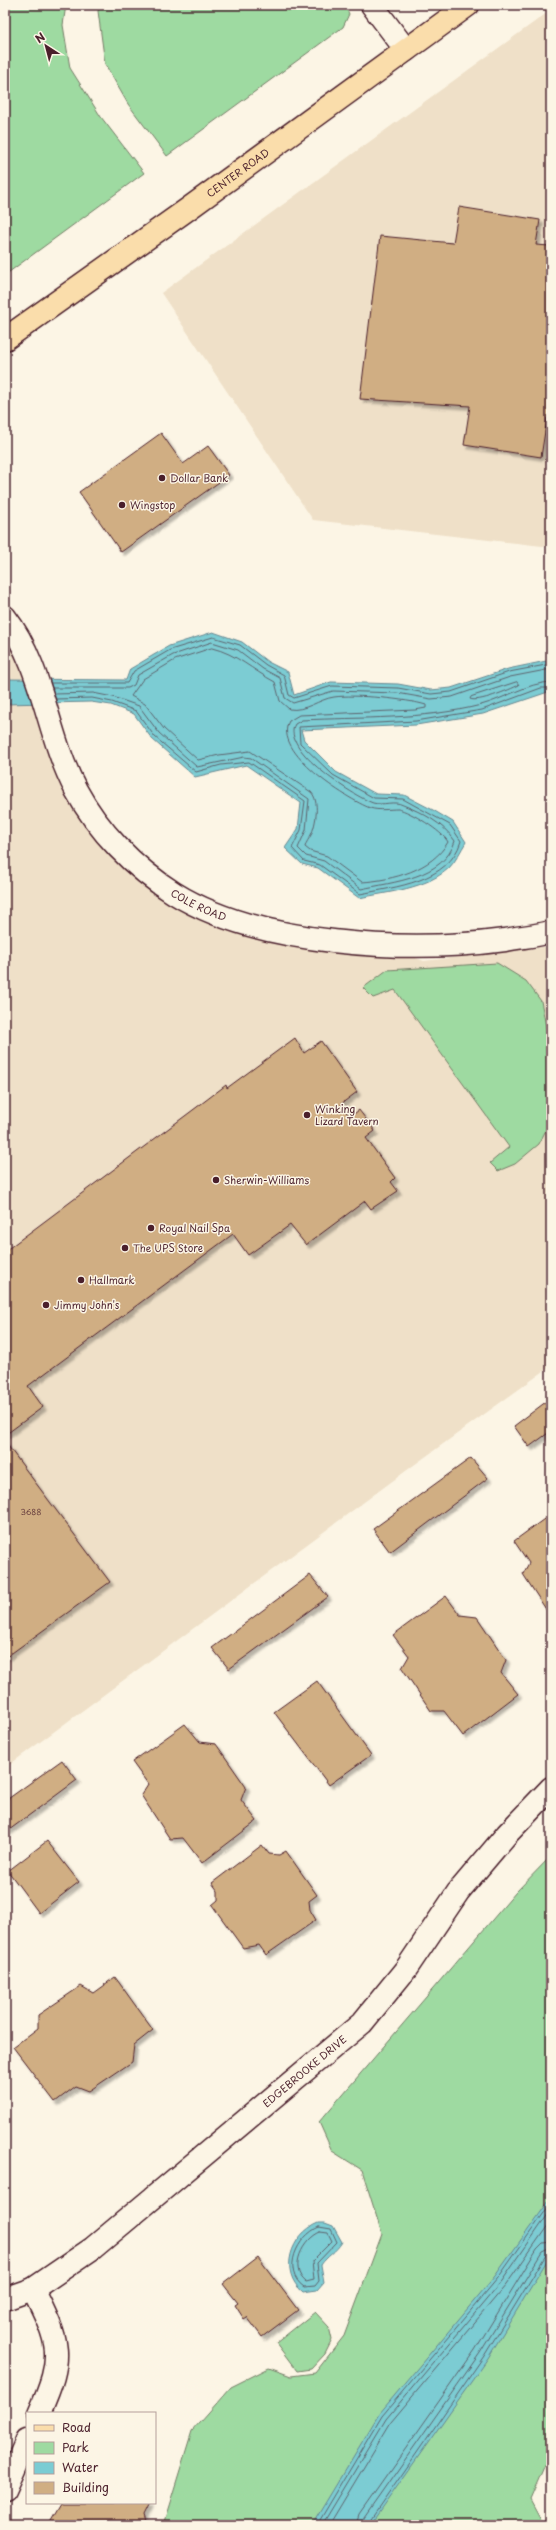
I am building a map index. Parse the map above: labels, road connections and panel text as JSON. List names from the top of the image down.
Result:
{
  "streets": {
    "main road": ["CENTER ROAD"],
    "street": ["COLE ROAD", "EDGEBROOKE DRIVE"]
  },
  "places": [
    "Dollar Bank",
    "Wingstop",
    "Winking Lizard Tavern",
    "Sherwin-Williams",
    "Royal Nail Spa",
    "The UPS Store",
    "Hallmark",
    "Jimmy John's"
  ],
  "house_numbers": ["3688"],
  "legend": [
    "Road",
    "Park",
    "Water",
    "Building"
  ],
  "north": "top left"
}
